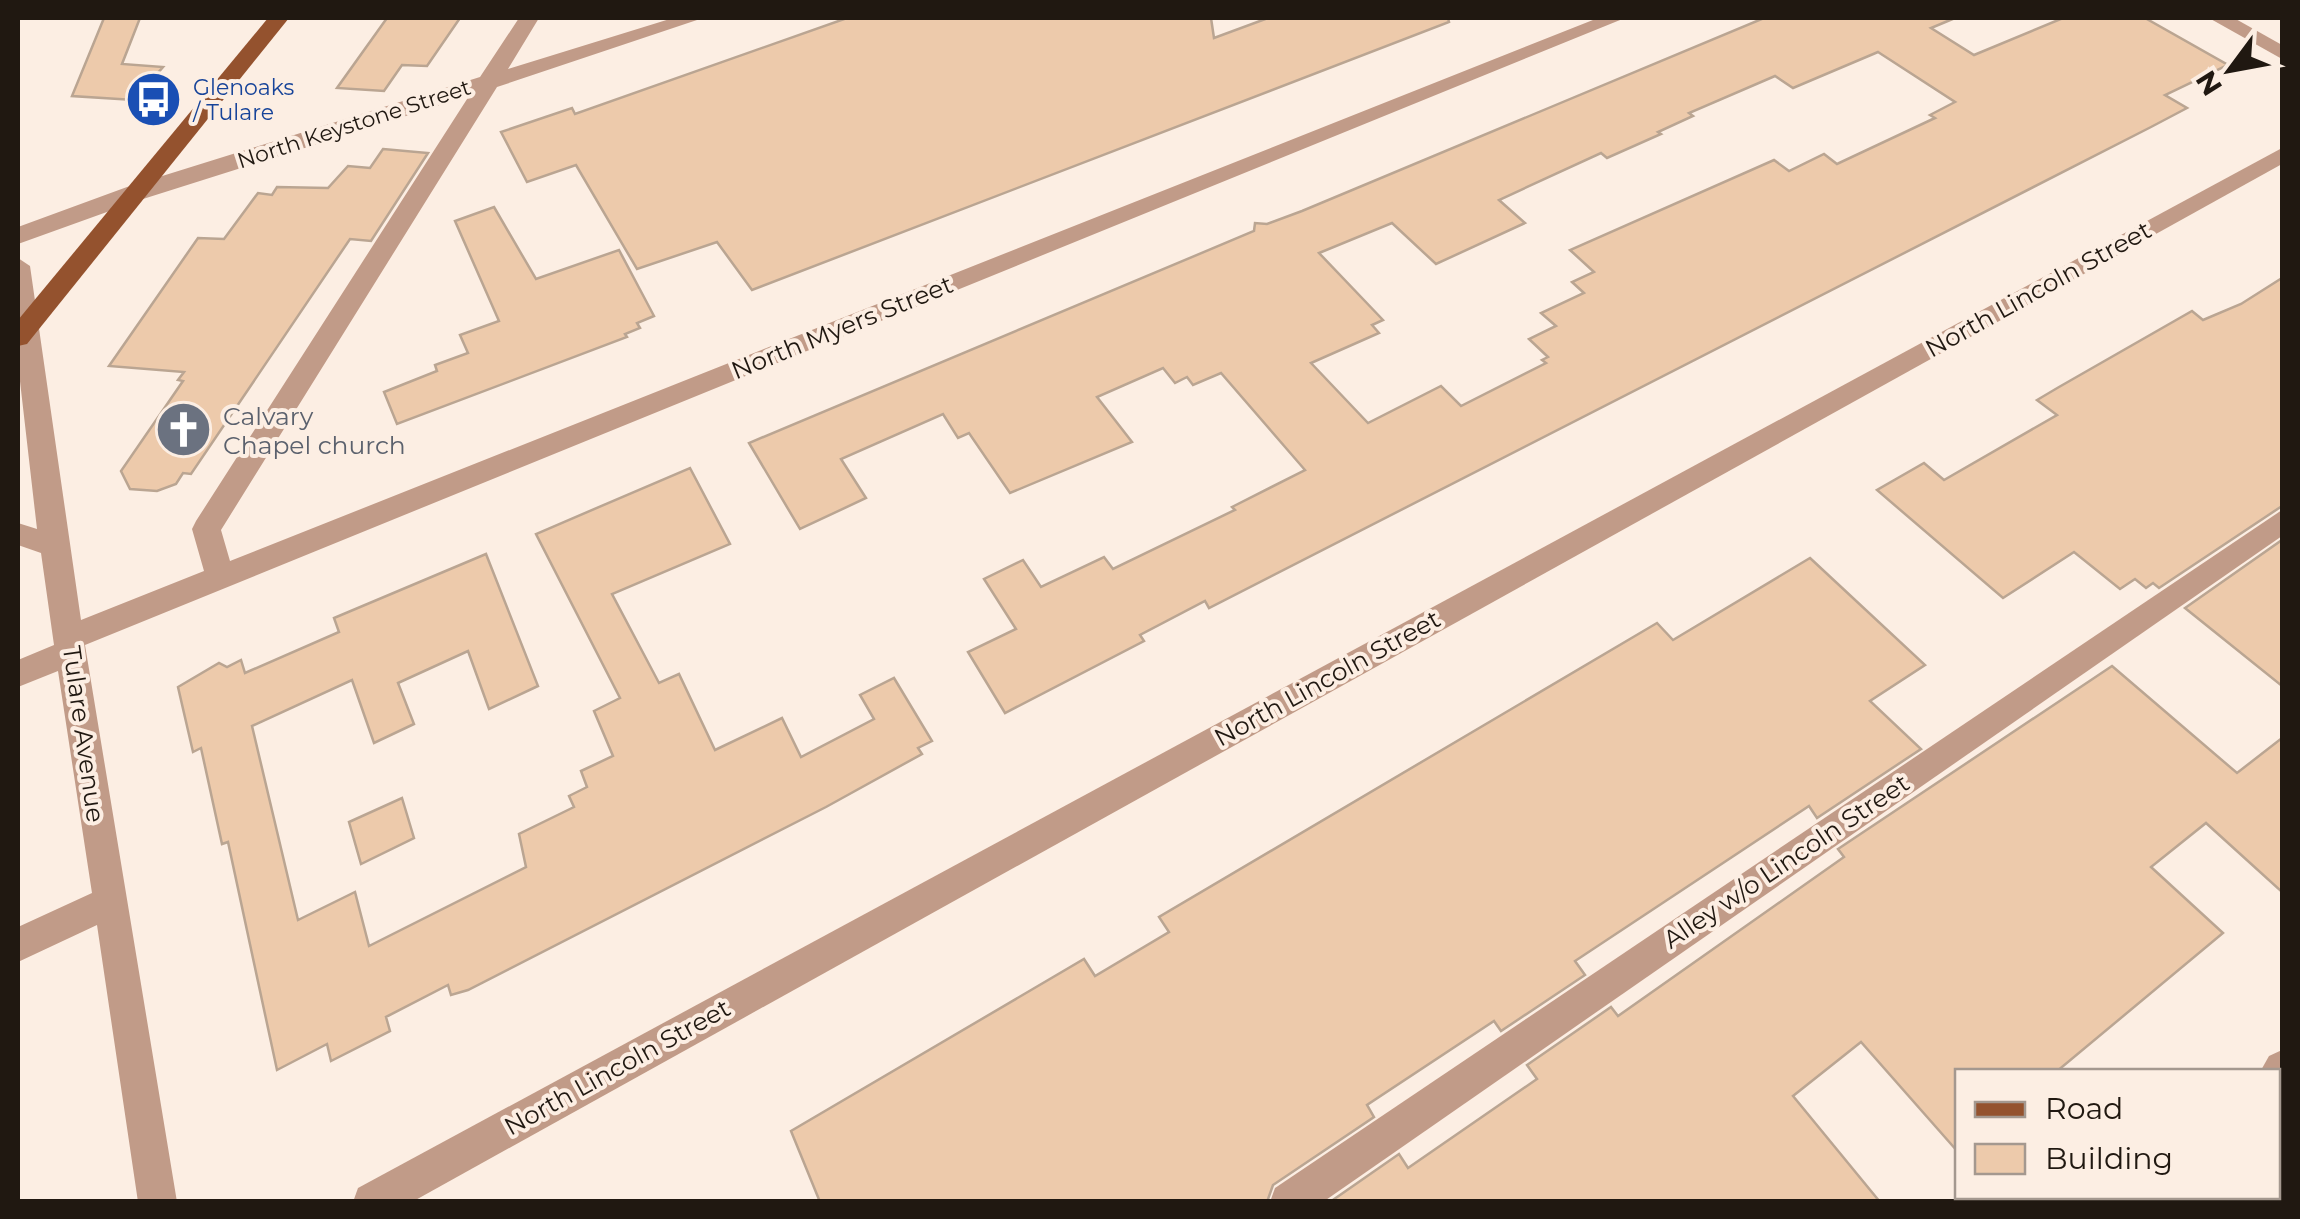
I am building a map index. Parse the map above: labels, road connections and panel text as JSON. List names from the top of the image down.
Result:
{
  "streets": {
    "street": [
      "North Keystone Street",
      "North Lincoln Street",
      "North Myers Street",
      "Tulare Avenue",
      "Alley w/o Lincoln Street"
    ]
  },
  "crossings": [
    ["North Myers Street", "Tulare Avenue"]
  ],
  "places": {
    "bus stop": ["Glenoaks / Tulare"],
    "church": ["Calvary Chapel church"]
  },
  "legend": ["Road", "Building"],
  "north": "bottom left"
}
